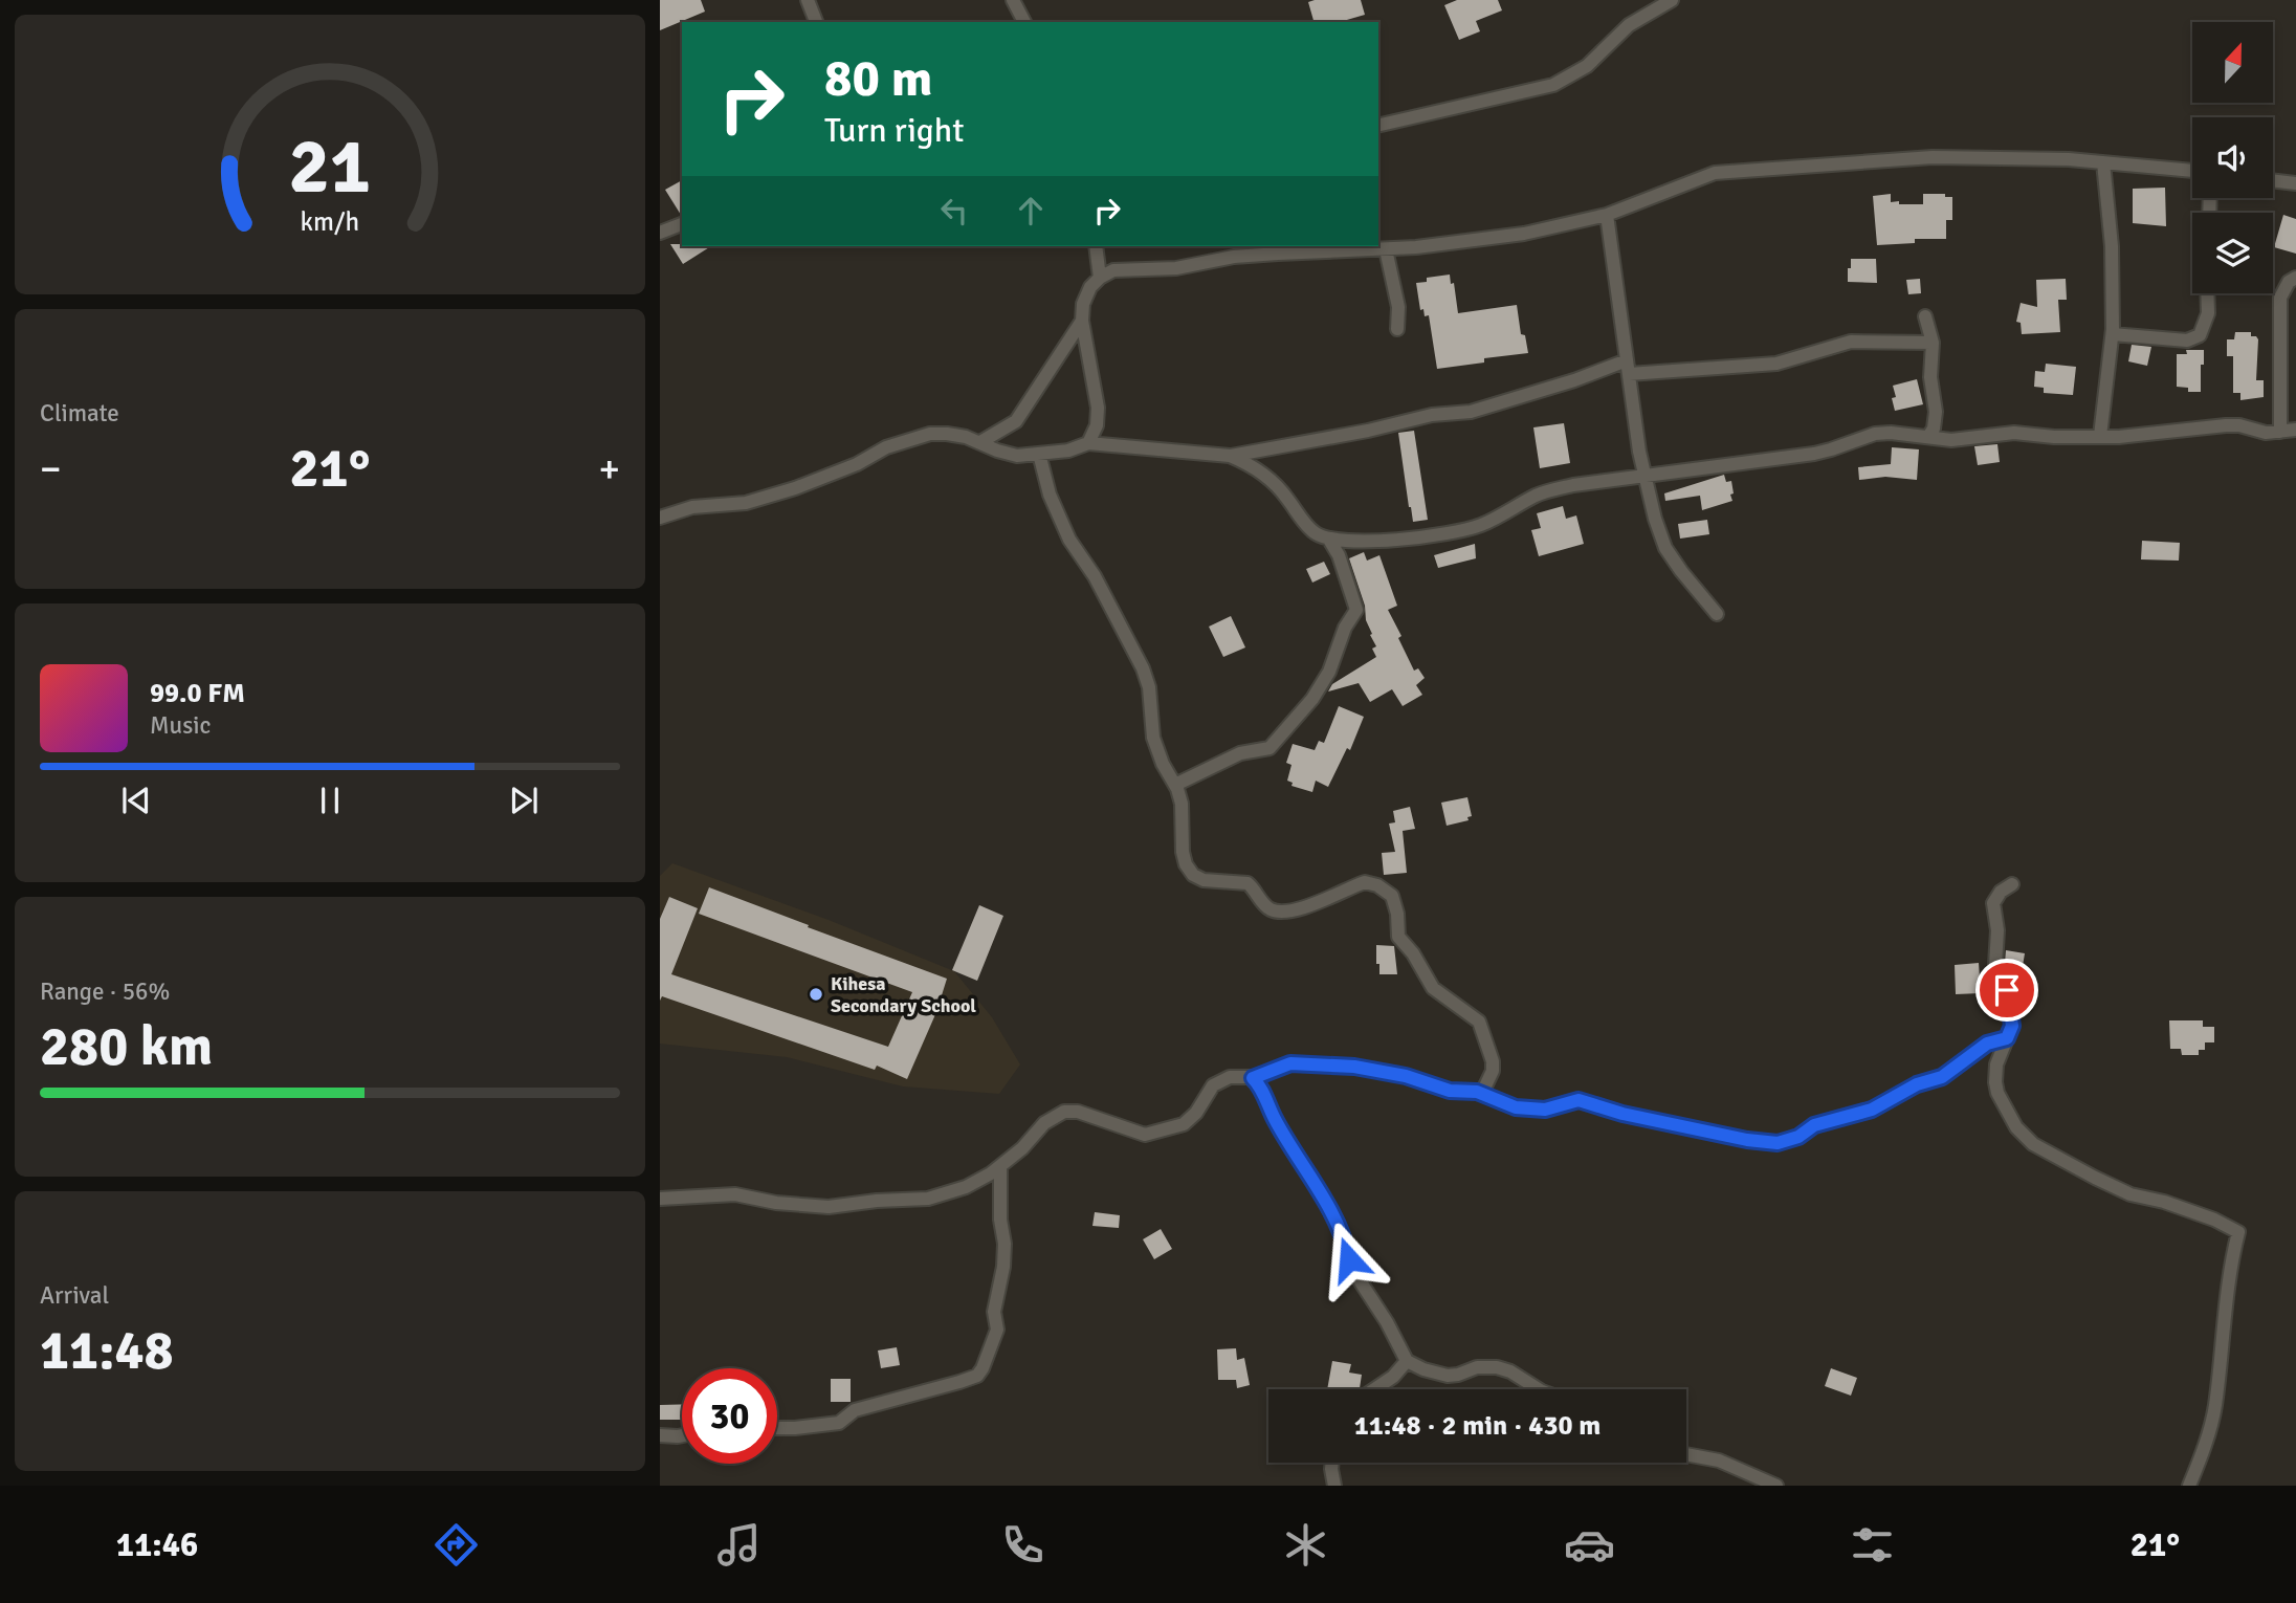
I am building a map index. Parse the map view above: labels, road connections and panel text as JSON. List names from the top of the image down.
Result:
{
  "places": ["Kihesa Secondary School"],
  "north": "top",
  "page": {
    "turn": ["80 m", "Turn right"],
    "tile": [
      "Climate",
      ["Range · 56%", "280 km"],
      ["Arrival", "11:48"]
    ],
    "heat": ["−", "21°", "+"],
    "song": ["99.0 FM", "Music"],
    "limit": "30",
    "trip": "11:48 · 2 min · 430 m",
    "tabs": ["11:46", "21°"],
    "gauge": ["21", "km/h"]
  }
}
